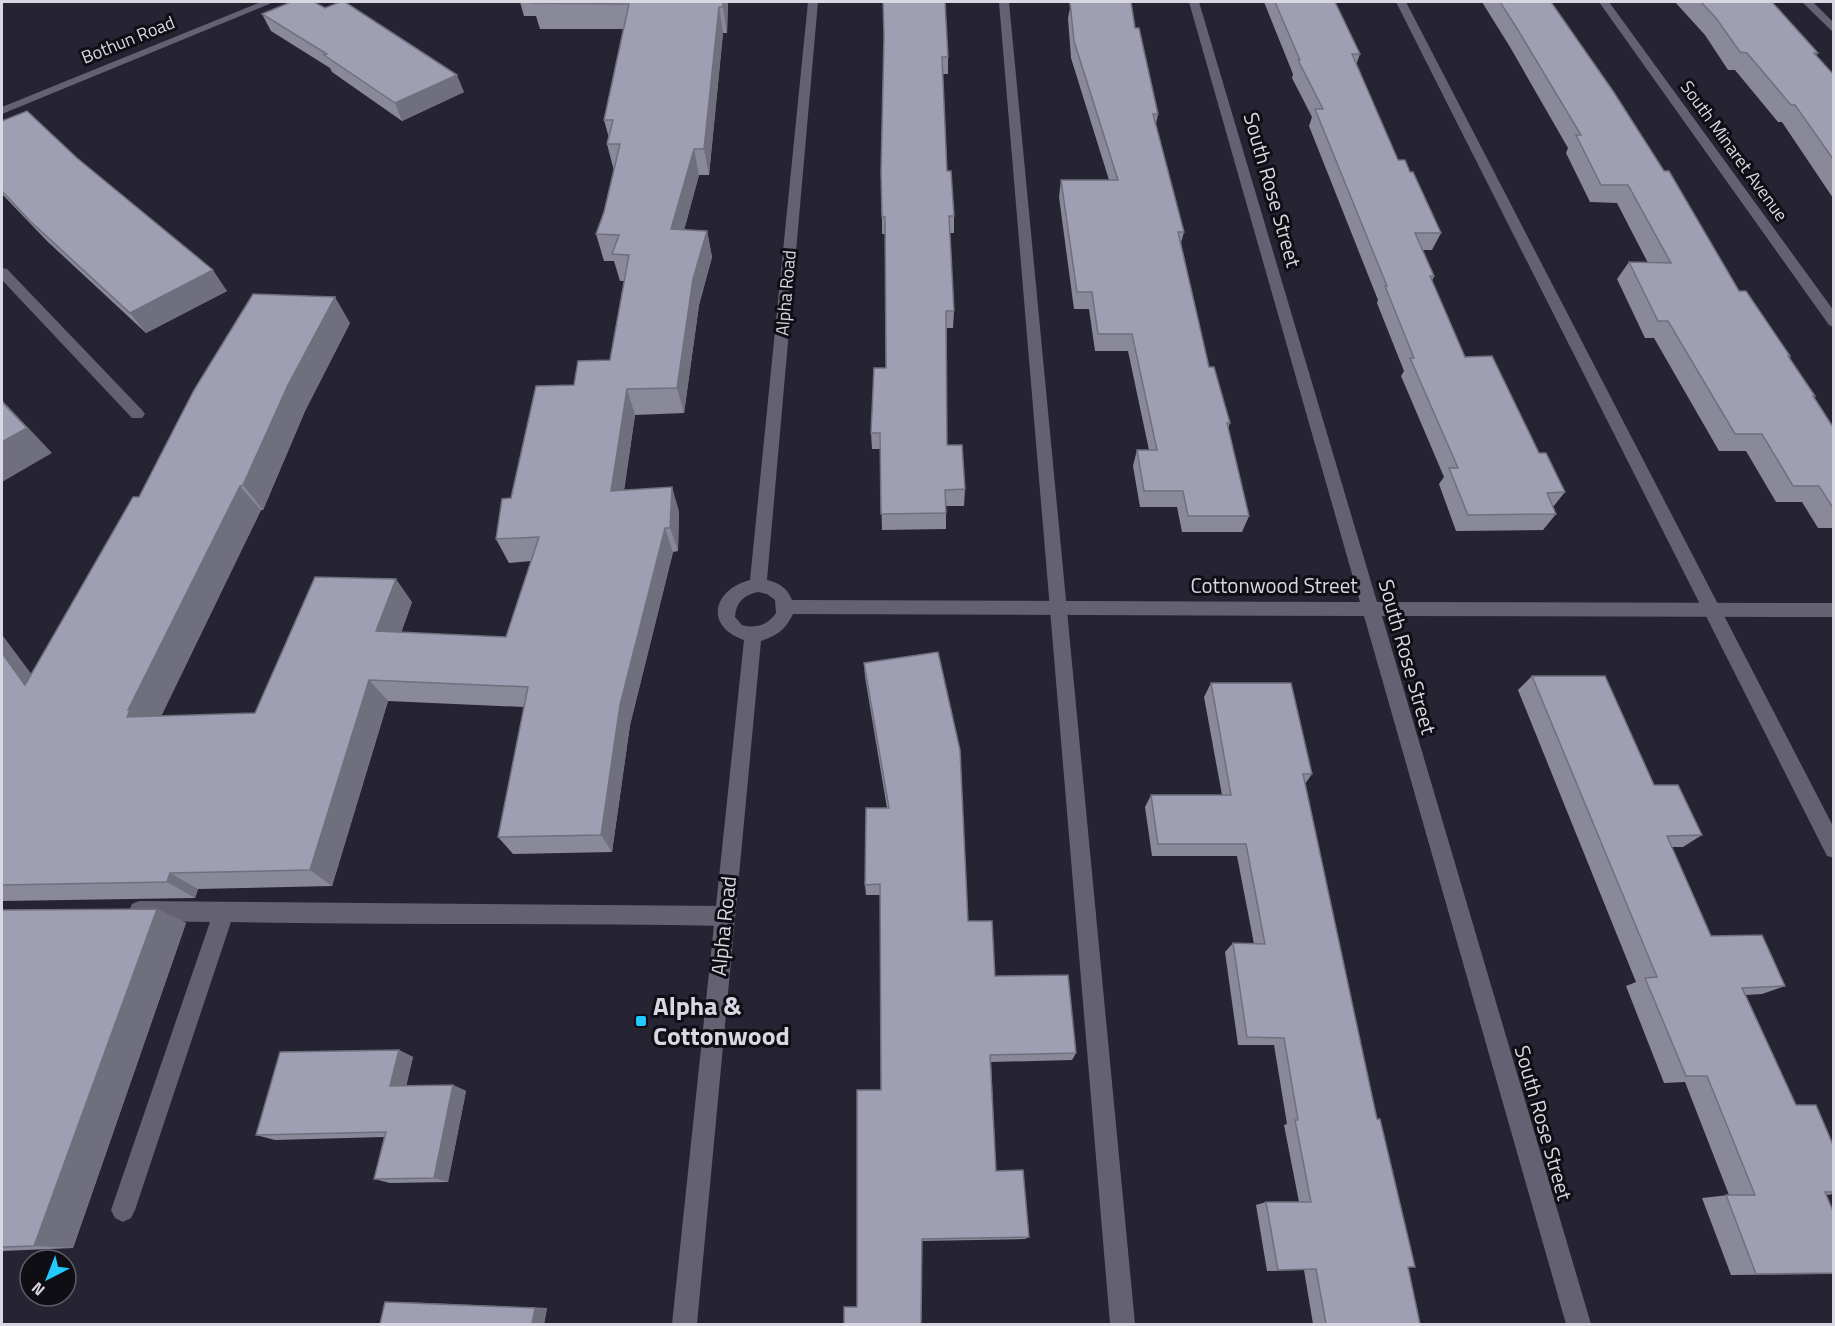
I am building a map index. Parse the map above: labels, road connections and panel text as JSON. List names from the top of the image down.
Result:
{
  "streets": {
    "street": [
      "Bothun Road",
      "South Minaret Avenue",
      "South Rose Street",
      "Alpha Road",
      "Cottonwood Street"
    ]
  },
  "crossings": [
    ["South Rose Street", "Cottonwood Street"],
    ["Alpha Road", "Cottonwood Street"]
  ],
  "places": {
    "transit": ["Alpha & Cottonwood"]
  },
  "north": "bottom left"
}
